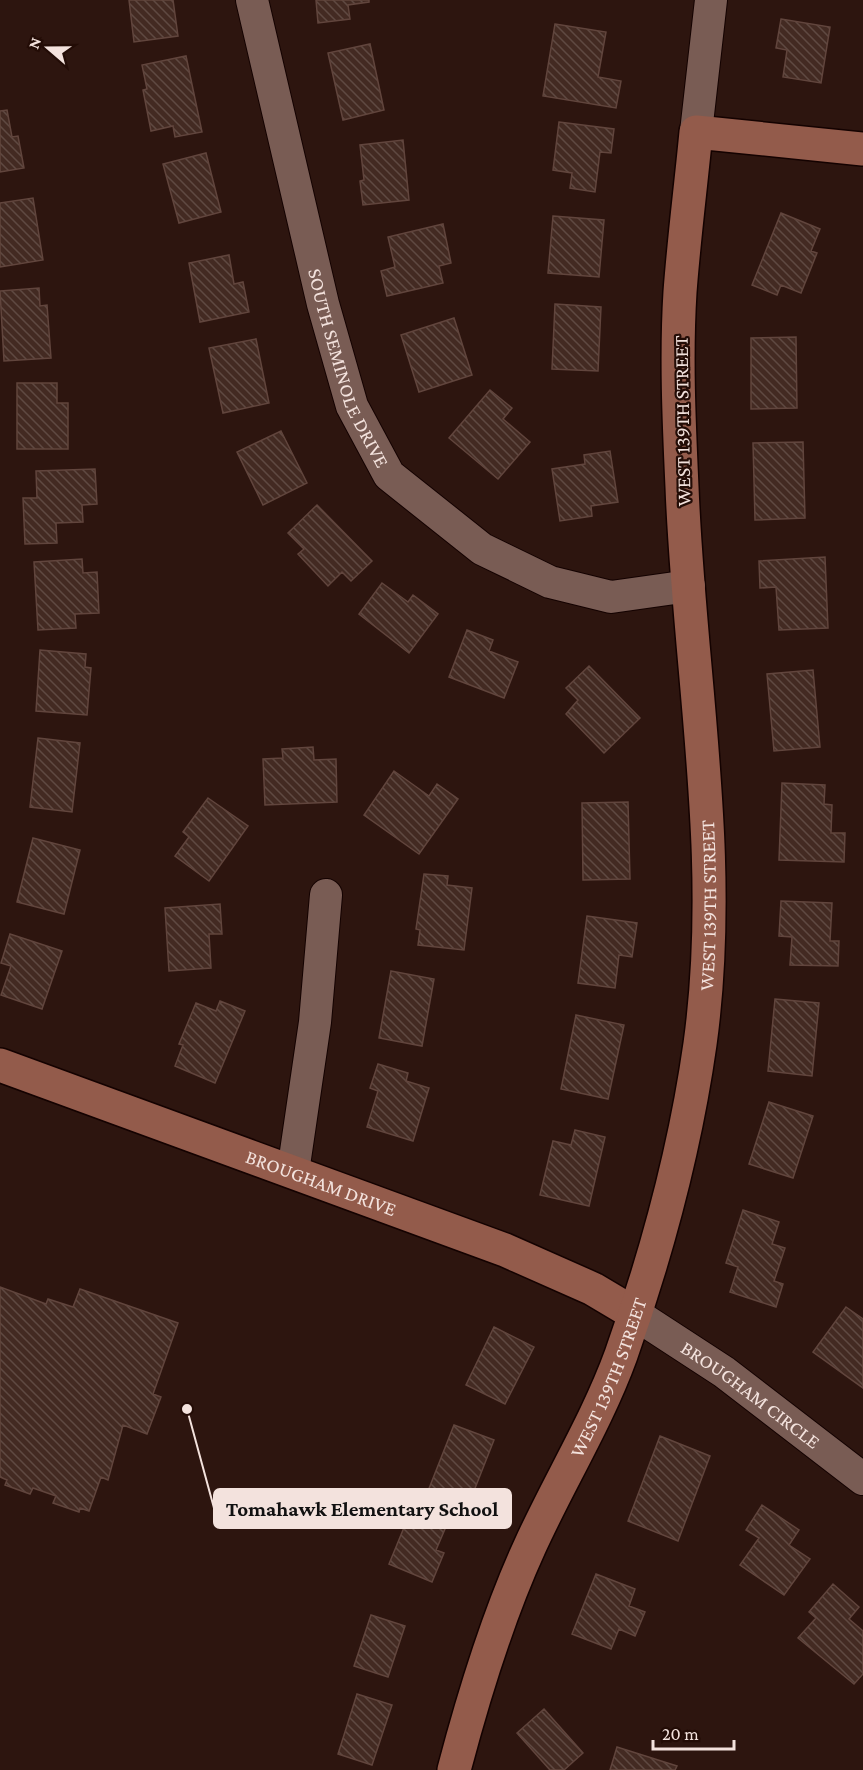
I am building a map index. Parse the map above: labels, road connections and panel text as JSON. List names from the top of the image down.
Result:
{
  "streets": {
    "street": [
      "SOUTH SEMINOLE DRIVE",
      "WEST 139TH STREET",
      "BROUGHAM DRIVE",
      "BROUGHAM CIRCLE"
    ]
  },
  "crossings": [
    ["SOUTH SEMINOLE DRIVE", "WEST 139TH STREET"],
    ["WEST 139TH STREET", "BROUGHAM DRIVE"],
    ["WEST 139TH STREET", "BROUGHAM CIRCLE"],
    ["BROUGHAM DRIVE", "BROUGHAM CIRCLE"]
  ],
  "places": ["Tomahawk Elementary School"],
  "scale_bar": "20 m",
  "north": "left"
}
